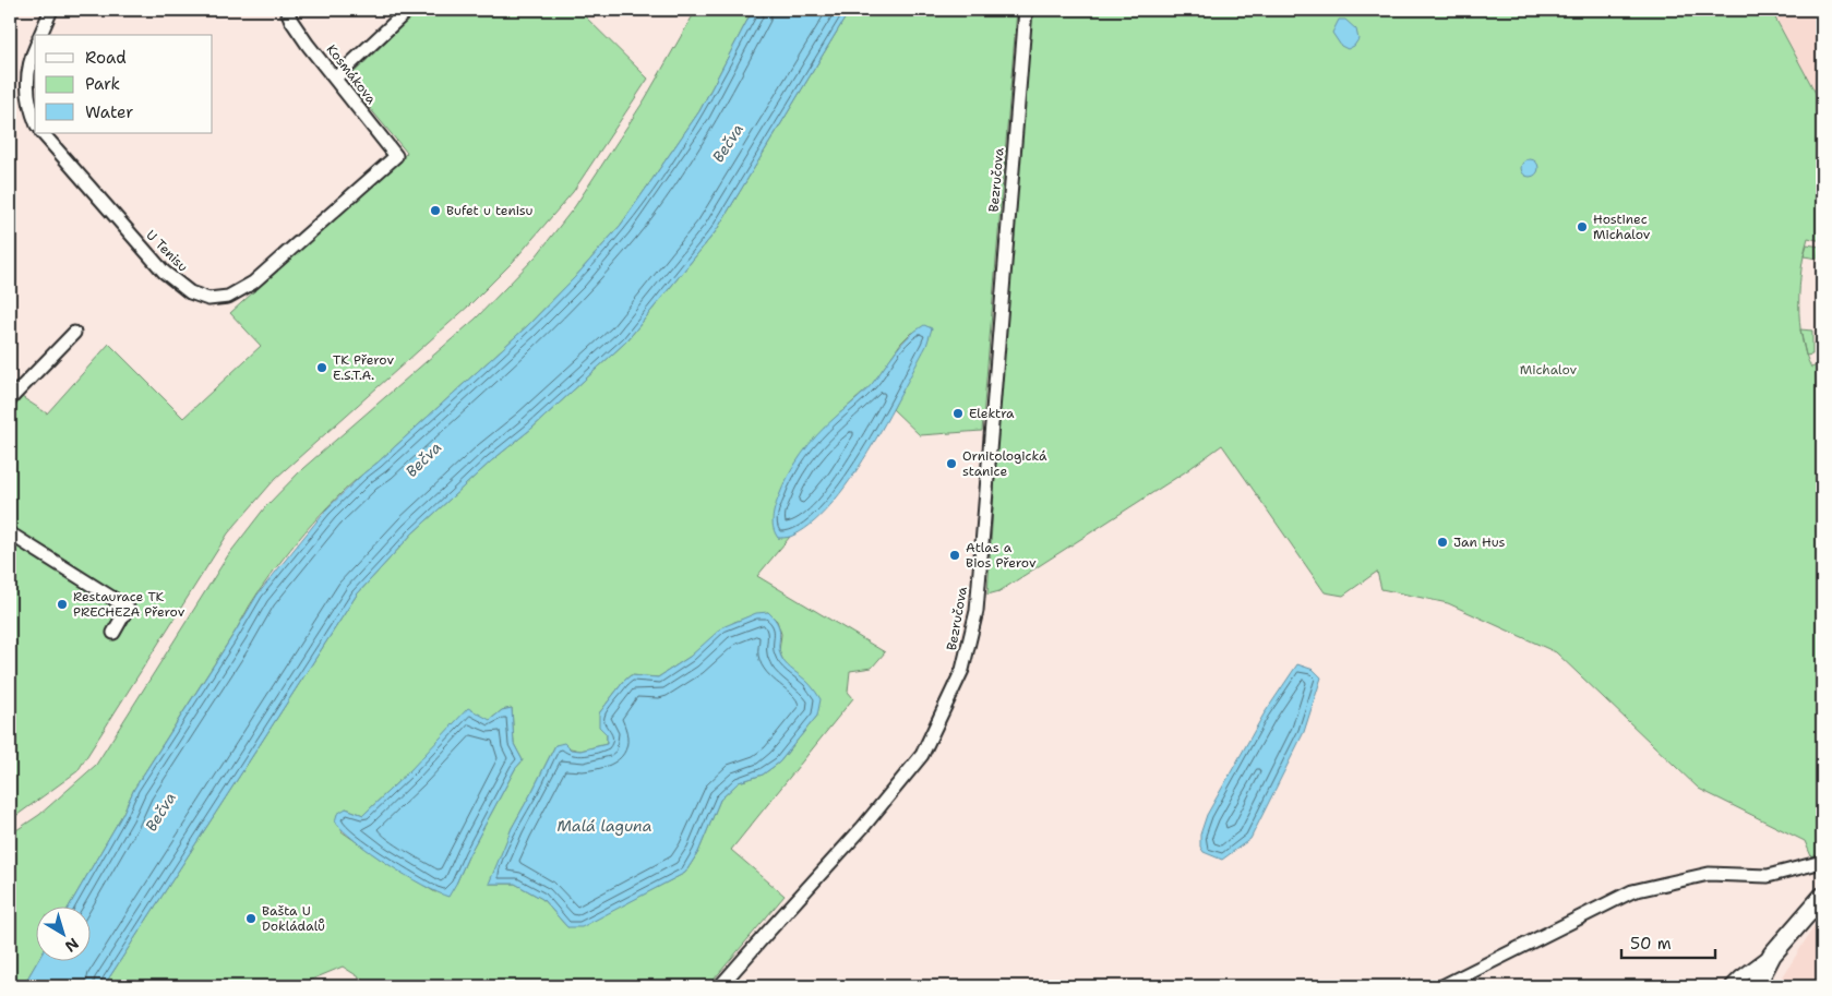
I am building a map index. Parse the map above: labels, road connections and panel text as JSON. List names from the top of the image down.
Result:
{
  "streets": {
    "street": ["Kosmákova", "Bezručova", "U Tenisu"]
  },
  "crossings": [
    ["Kosmákova", "U Tenisu"]
  ],
  "water": ["Bečva", "Malá laguna"],
  "parks": ["Michalov"],
  "places": [
    "Bufet u tenisu",
    "Hostinec Michalov",
    "TK Přerov E.S.T.A.",
    "Elektra",
    "Ornitologická stanice",
    "Jan Hus",
    "Atlas a Bios Přerov",
    "Restaurace TK PRECHEZA Přerov",
    "Bašta U Dokládalů"
  ],
  "legend": ["Road", "Park", "Water"],
  "scale_bar": "50 m",
  "north": "bottom right"
}
